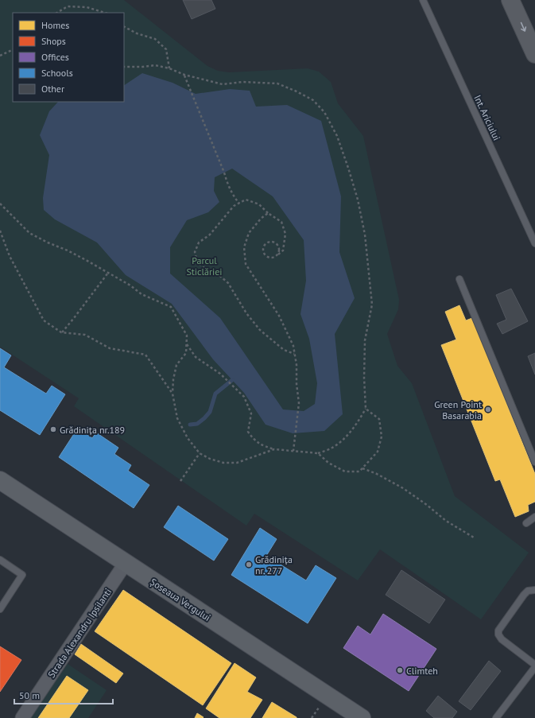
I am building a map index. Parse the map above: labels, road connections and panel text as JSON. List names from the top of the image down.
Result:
{
  "streets": {
    "main road": ["Șoseaua Vergului"],
    "street": ["Strada Alexandru Ipsilanti"],
    "lane": ["Int. Ariciului"]
  },
  "crossings": [
    ["Șoseaua Vergului", "Strada Alexandru Ipsilanti"]
  ],
  "parks": ["Parcul Sticlăriei"],
  "places": [
    "Green Point Basarabia",
    "Grădinița nr.189",
    "Grădinița nr. 277",
    "Climteh"
  ],
  "legend": [
    "Homes",
    "Shops",
    "Offices",
    "Schools",
    "Other"
  ],
  "scale_bar": "50 m"
}
